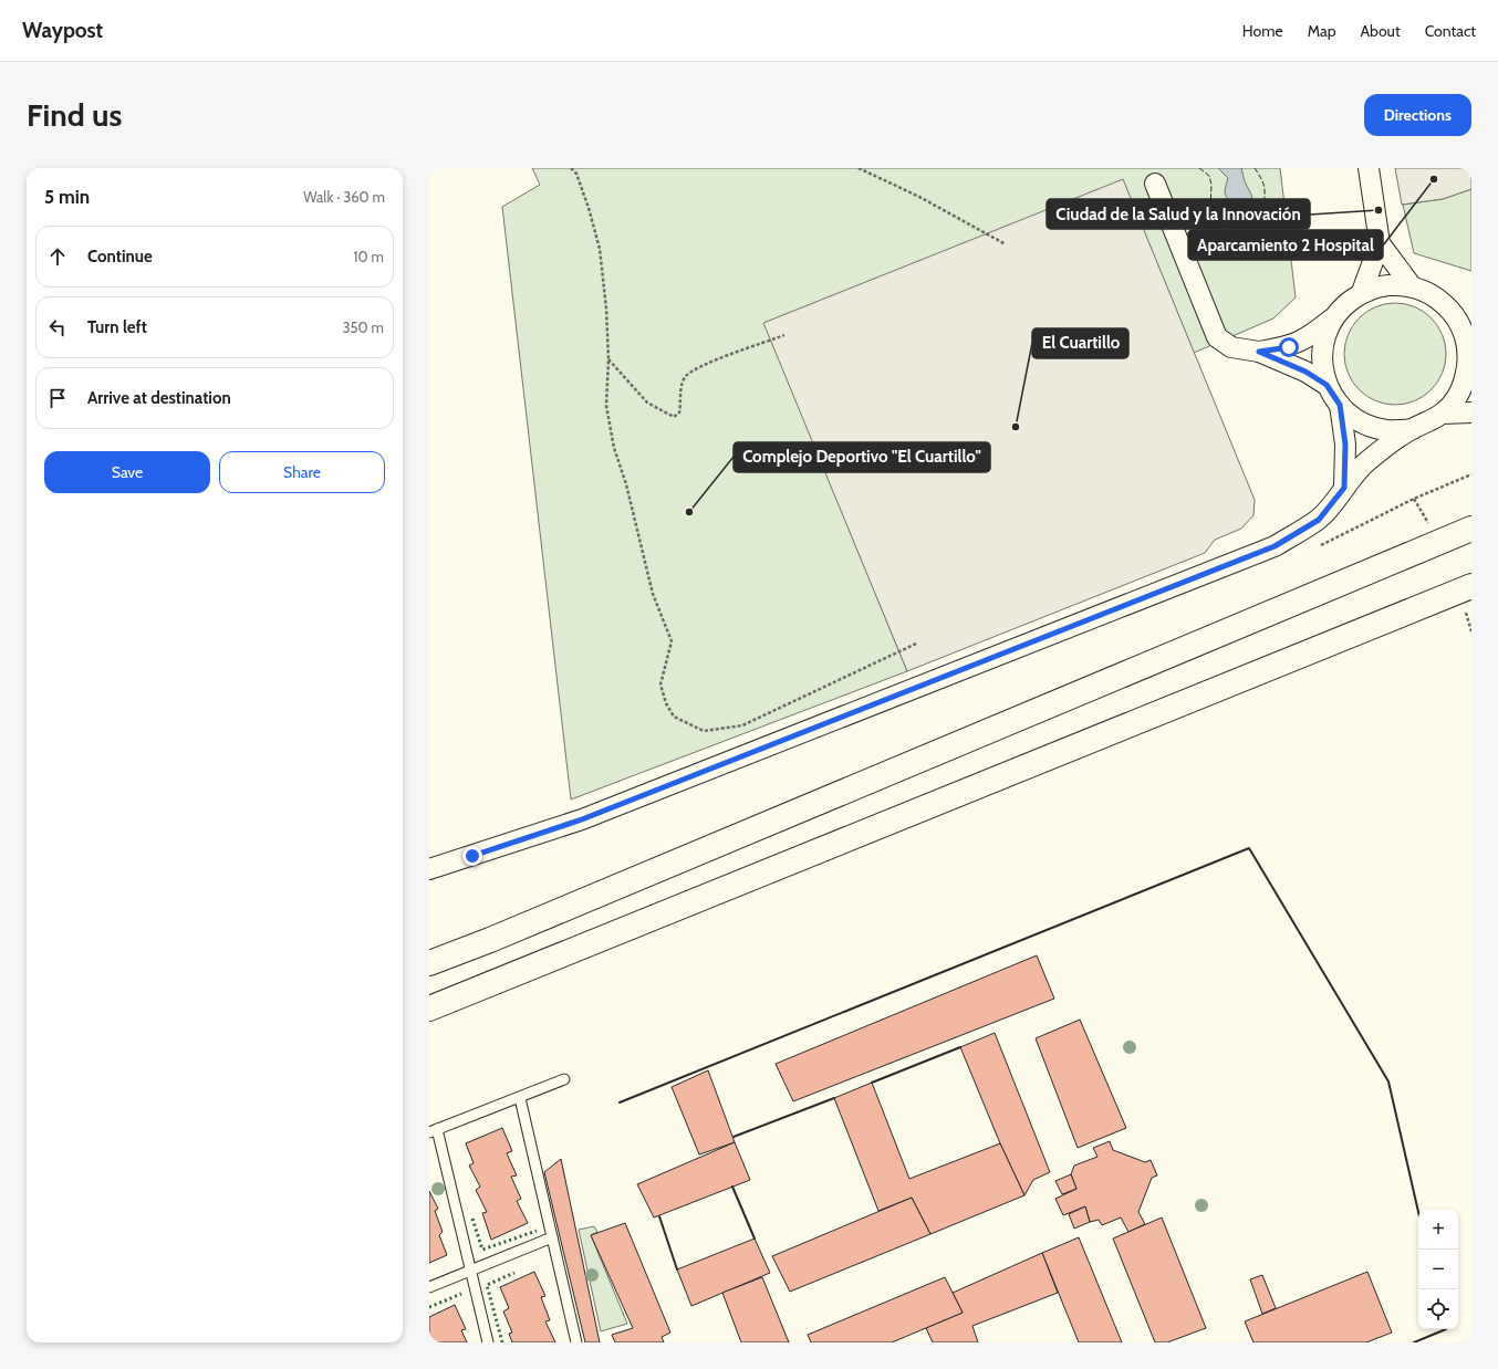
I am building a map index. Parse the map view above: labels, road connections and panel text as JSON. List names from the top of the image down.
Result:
{
  "places": [
    "Aparcamiento 2 Hospital",
    "Ciudad de la Salud y la Innovación",
    "El Cuartillo",
    "Complejo Deportivo \"El Cuartillo\""
  ],
  "page": {
    "header": "Waypost",
    "nav": [
      "Home",
      "Map",
      "About",
      "Contact"
    ],
    "buttons": [
      "Directions",
      ["Save", "Share"]
    ],
    "title": "Find us",
    "heading": ["5 min", "Walk · 360 m"],
    "list": [
      ["Continue", "10 m"],
      ["Turn left", "350 m"],
      "Arrive at destination"
    ],
    "map_buttons": ["+", "−"]
  }
}
